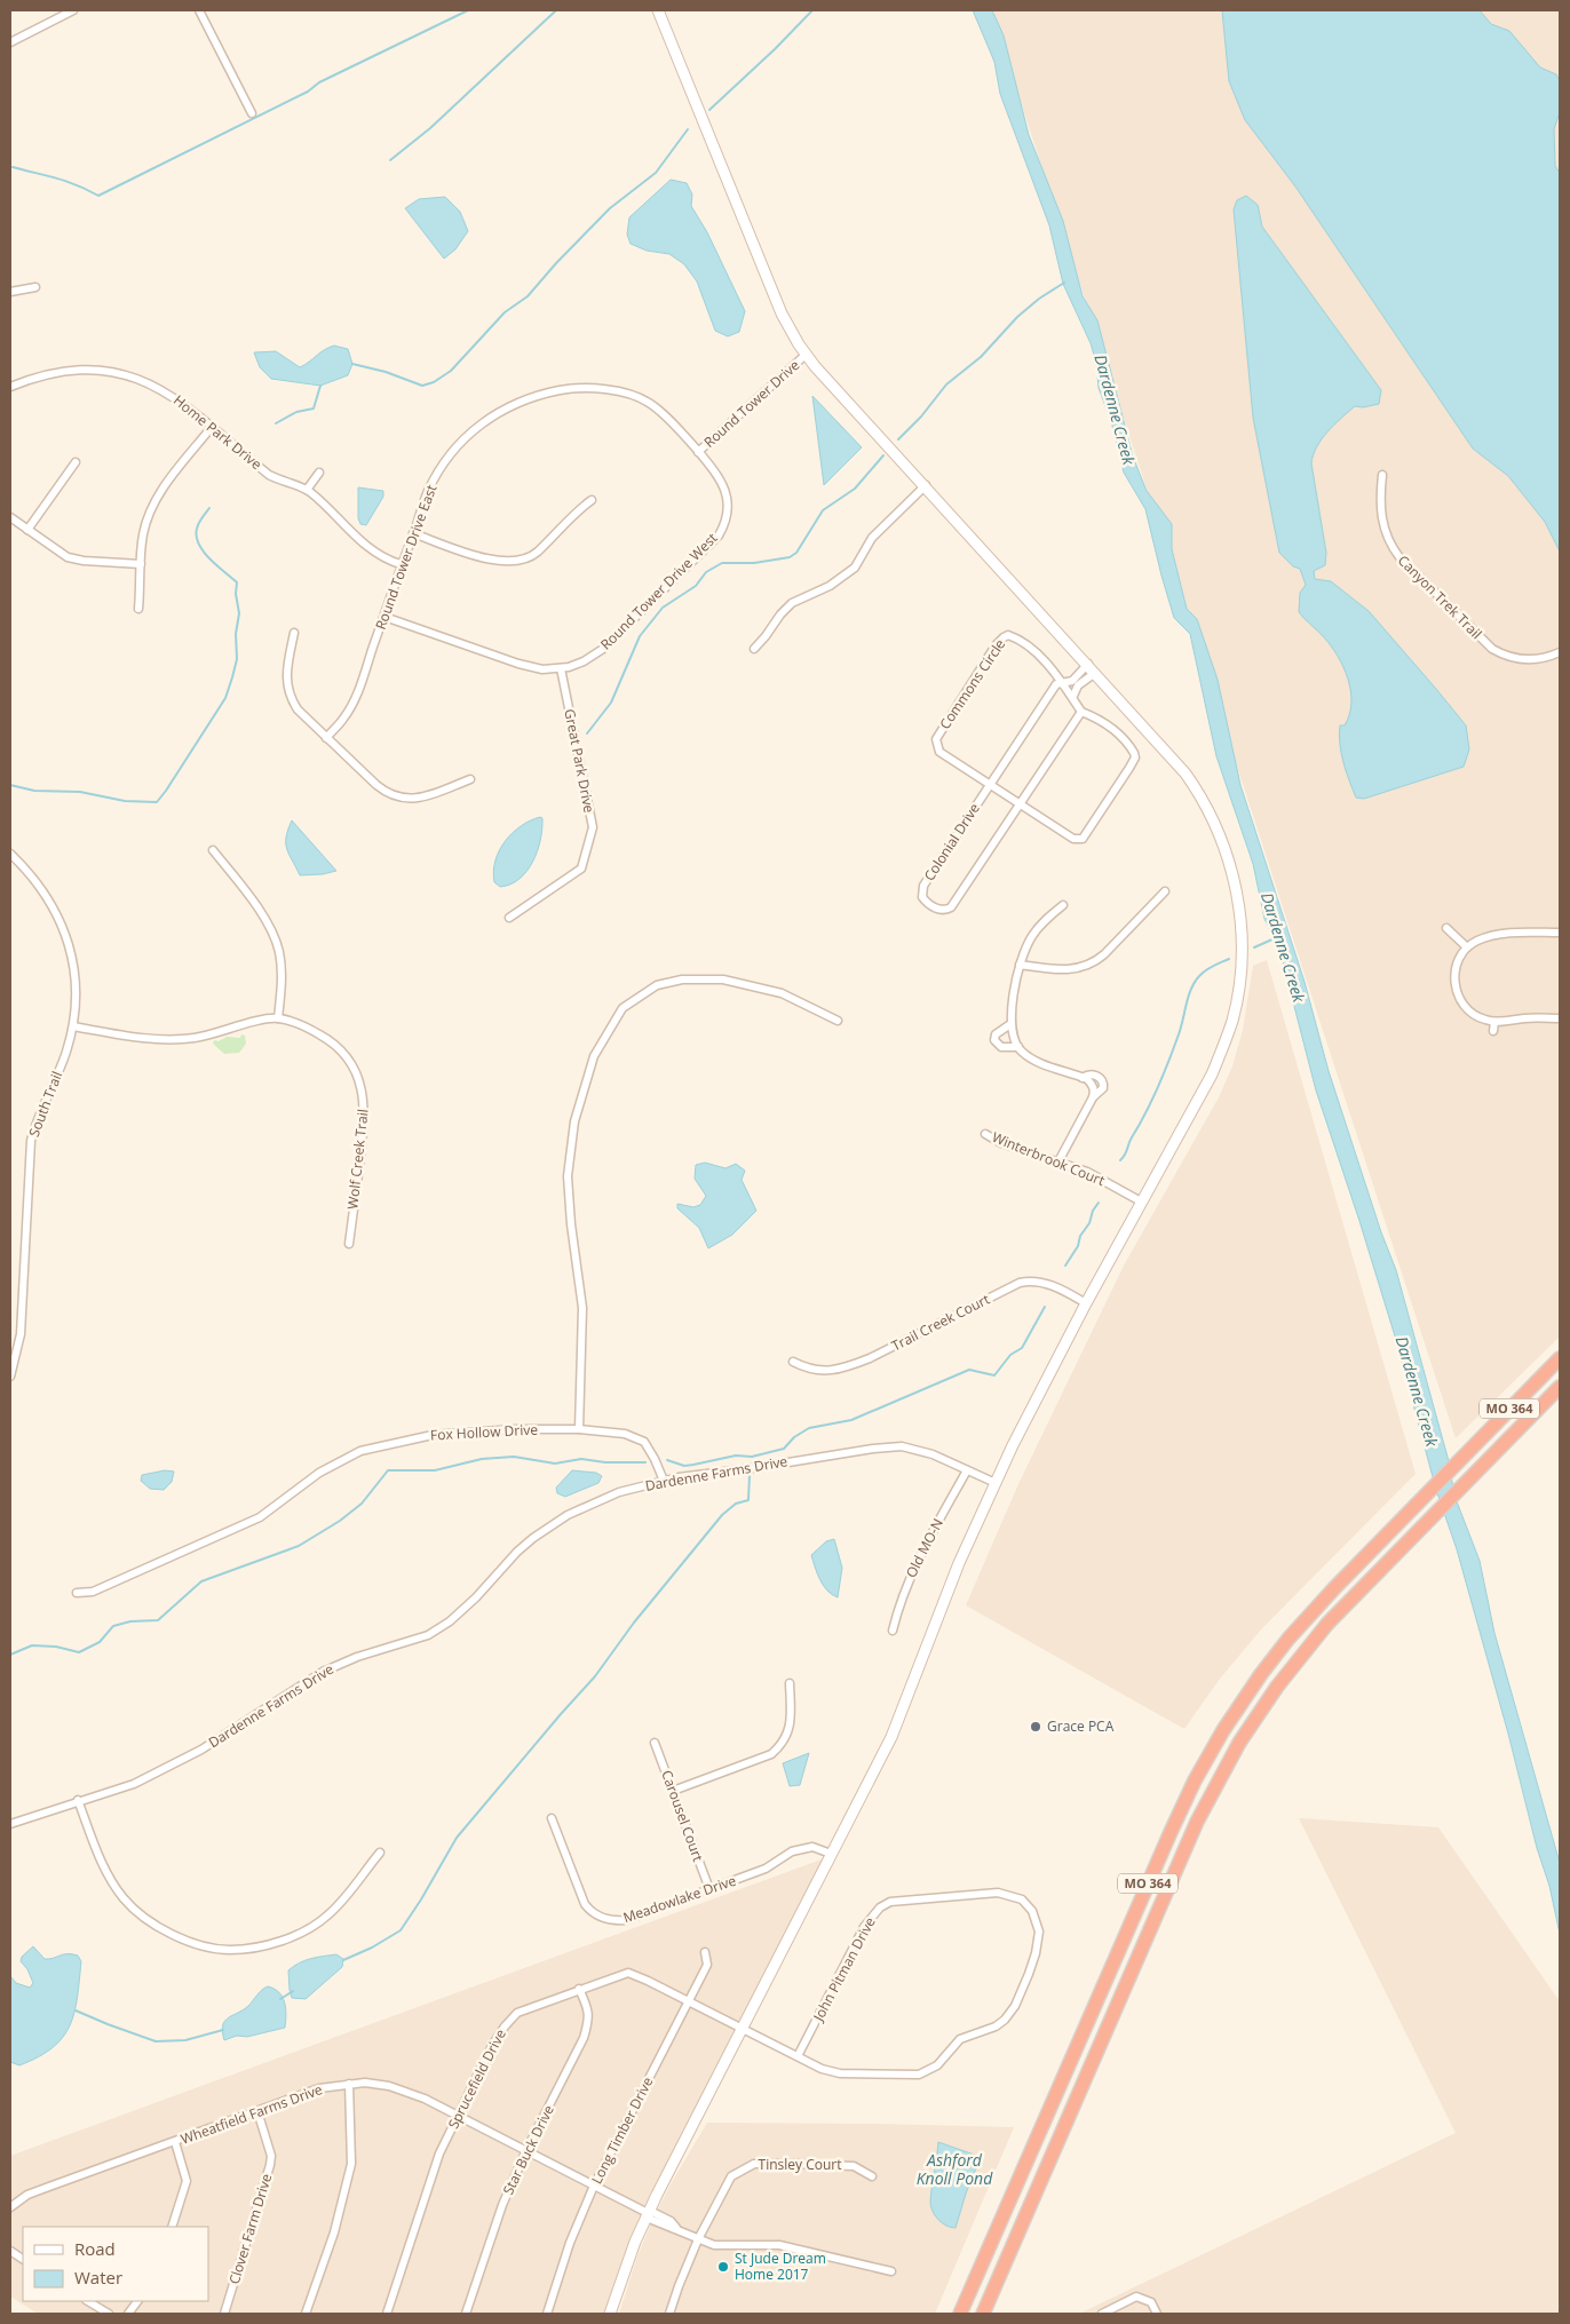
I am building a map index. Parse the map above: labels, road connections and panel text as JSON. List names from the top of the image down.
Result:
{
  "streets": {
    "highway": ["MO 364"],
    "street": [
      "Round Tower Drive",
      "Home Park Drive",
      "Round Tower Drive East",
      "Round Tower Drive West",
      "Canyon Trek Trail",
      "Commons Circle",
      "Great Park Drive",
      "Colonial Drive",
      "South Trail",
      "Wolf Creek Trail",
      "Winterbrook Court",
      "Trail Creek Court",
      "Fox Hollow Drive",
      "Dardenne Farms Drive",
      "Old MO-N",
      "Carousel Court",
      "Meadowlake Drive",
      "John Pitman Drive",
      "Sprucefield Drive",
      "Wheatfield Farms Drive",
      "Long Timber Drive",
      "Star Buck Drive",
      "Tinsley Court",
      "Clover Farm Drive"
    ]
  },
  "crossings": [
    ["Round Tower Drive", "Round Tower Drive East"],
    ["Round Tower Drive", "Round Tower Drive West"],
    ["Home Park Drive", "Round Tower Drive East"],
    ["Round Tower Drive East", "Round Tower Drive West"],
    ["Round Tower Drive West", "Great Park Drive"],
    ["Commons Circle", "Colonial Drive"],
    ["Fox Hollow Drive", "Dardenne Farms Drive"],
    ["Dardenne Farms Drive", "Old MO-N"],
    ["Carousel Court", "Meadowlake Drive"],
    ["John Pitman Drive", "Sprucefield Drive"],
    ["Sprucefield Drive", "Wheatfield Farms Drive"],
    ["Sprucefield Drive", "Long Timber Drive"],
    ["Sprucefield Drive", "Star Buck Drive"],
    ["Wheatfield Farms Drive", "Long Timber Drive"],
    ["Wheatfield Farms Drive", "Star Buck Drive"],
    ["Wheatfield Farms Drive", "Tinsley Court"],
    ["Wheatfield Farms Drive", "Clover Farm Drive"]
  ],
  "water": ["Dardenne Creek", "Ashford Knoll Pond"],
  "places": ["Grace PCA", "St Jude Dream Home 2017"],
  "legend": ["Road", "Water"]
}
